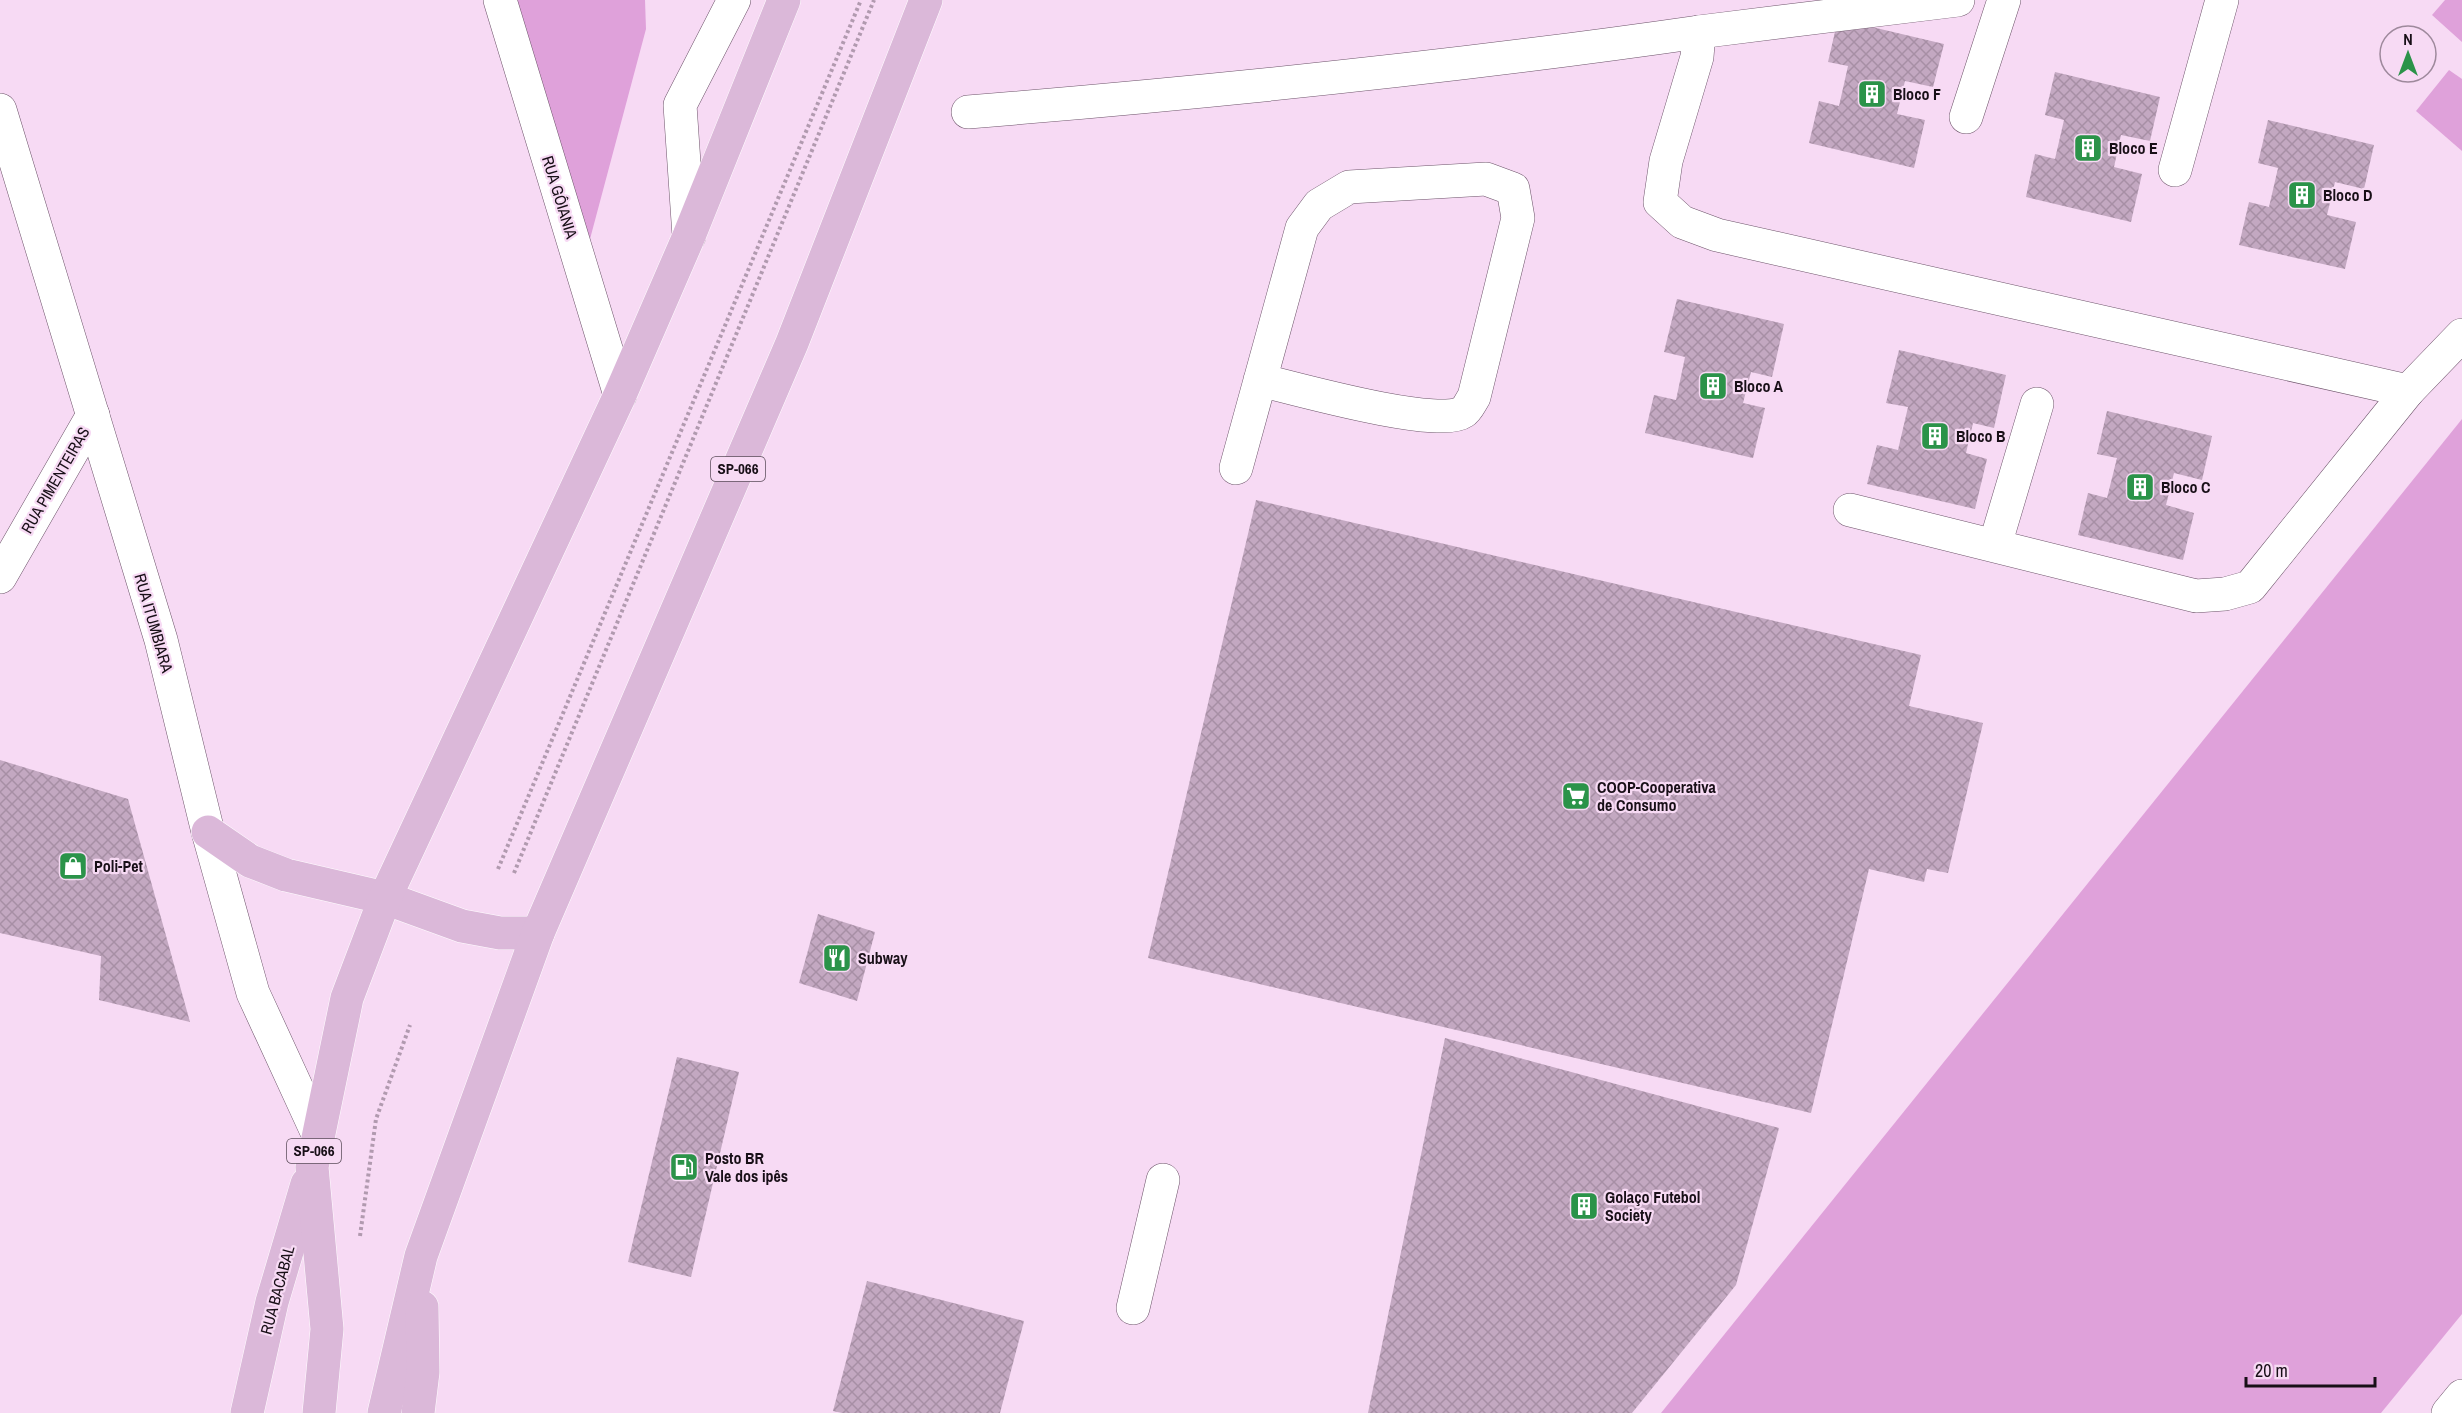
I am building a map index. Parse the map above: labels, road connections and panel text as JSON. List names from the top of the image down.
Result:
{
  "streets": {
    "main road": ["SP-066", "RUA BACABAL"],
    "street": ["RUA GÔIANIA", "RUA PIMENTEIRAS", "RUA ITUMBIARA"]
  },
  "crossings": [
    ["RUA GÔIANIA", "SP-066"],
    ["SP-066", "RUA ITUMBIARA"],
    ["SP-066", "RUA BACABAL"],
    ["RUA PIMENTEIRAS", "RUA ITUMBIARA"]
  ],
  "places": {
    "building": [
      "Bloco F",
      "Bloco E",
      "Bloco D",
      "Bloco A",
      "Bloco B",
      "Bloco C",
      "Golaço Futebol Society"
    ],
    "supermarket": ["COOP-Cooperativa de Consumo"],
    "shop": ["Poli-Pet"],
    "restaurant": ["Subway"],
    "fuel station": ["Posto BR Vale dos ipês"]
  },
  "scale_bar": "20 m",
  "north": "top"
}
